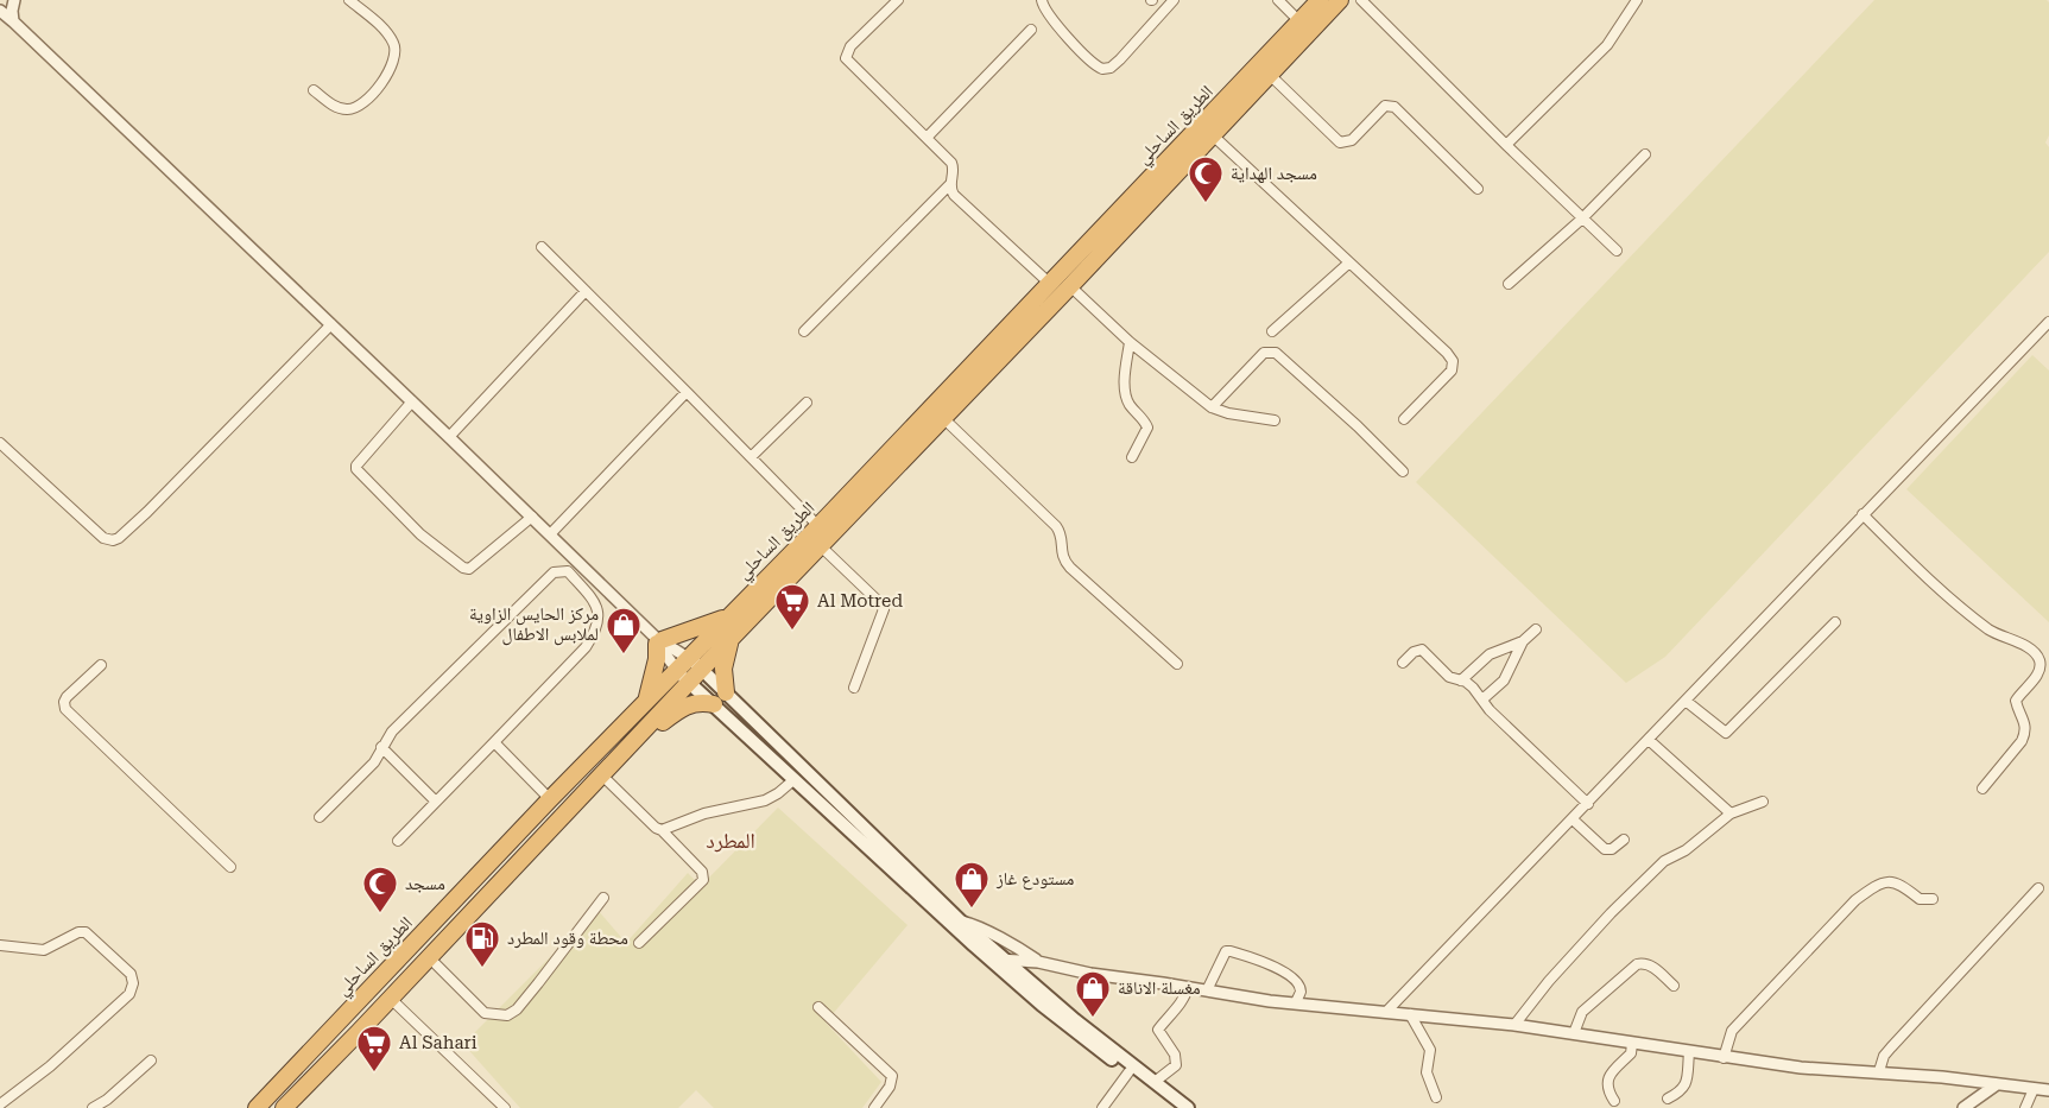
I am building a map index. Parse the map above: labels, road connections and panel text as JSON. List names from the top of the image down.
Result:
{
  "streets": {
    "highway": ["الطريق الساحلي"]
  },
  "districts": ["المطرد"],
  "places": {
    "mosque": ["مسجد الهداية", "مسجد"],
    "supermarket": ["Al Motred", "Al Sahari"],
    "shop": ["مركز الحايس الزاوية لملابس الاطفال", "مستودع غاز", "مغسلة الاناقة"],
    "fuel station": ["محطة وقود المطرد"]
  }
}
